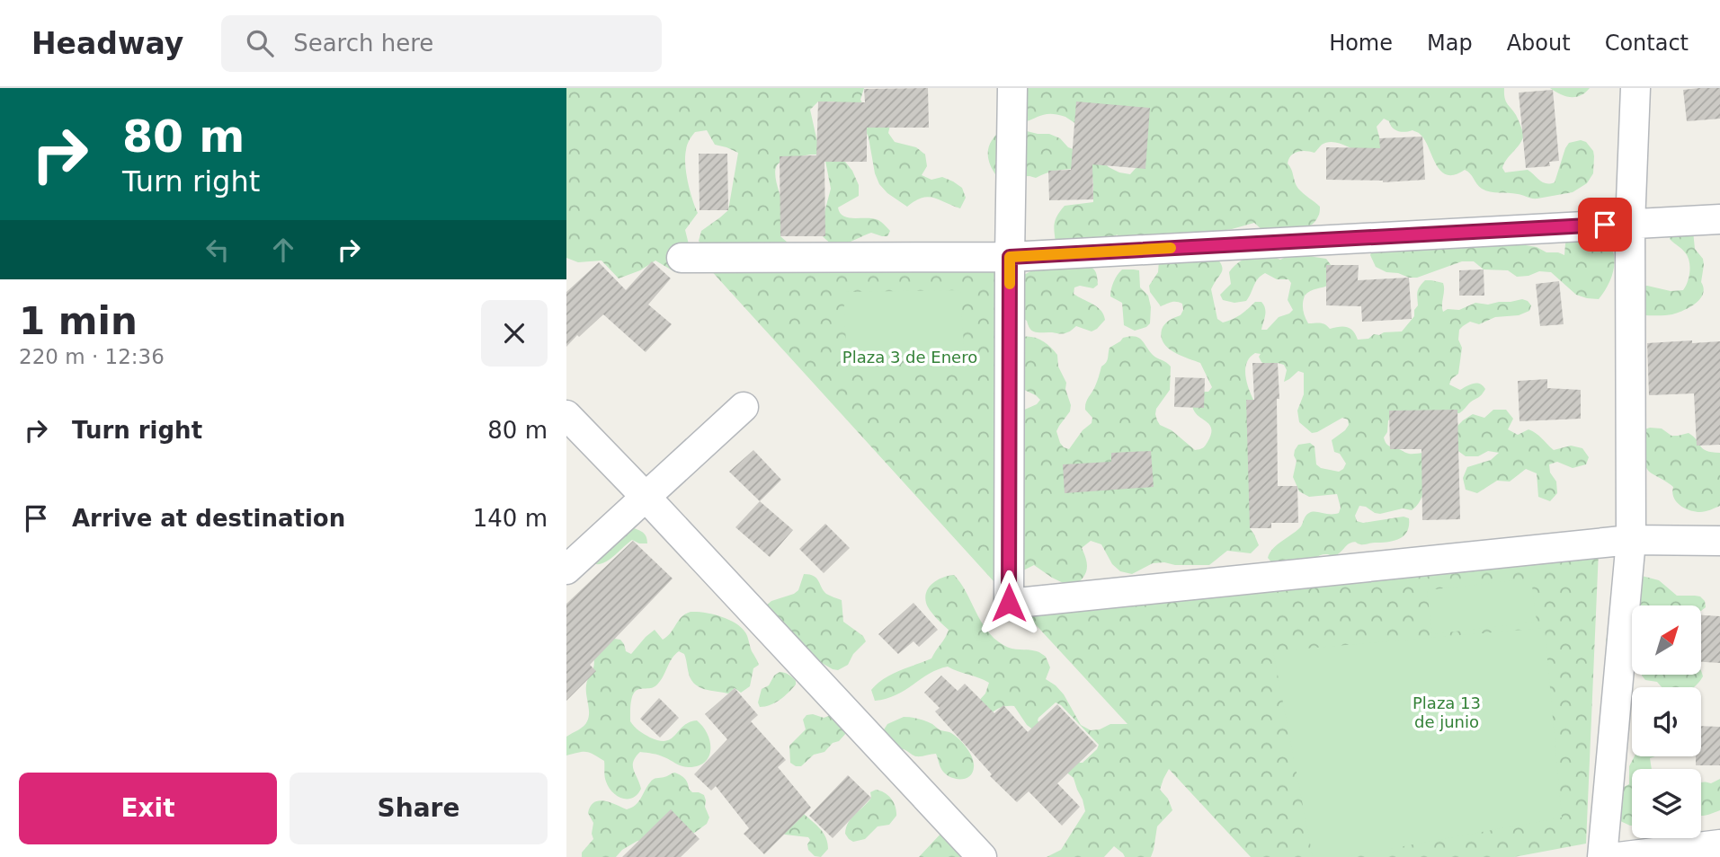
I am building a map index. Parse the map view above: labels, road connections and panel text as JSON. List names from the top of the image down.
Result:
{
  "parks": ["Plaza 3 de Enero", "Plaza 13 de junio"],
  "north": "top right",
  "page": {
    "header": "Headway",
    "search": "Search here",
    "nav": [
      "Home",
      "Map",
      "About",
      "Contact"
    ],
    "turn": ["80 m", "Turn right"],
    "heading": ["1 min", "220 m · 12:36"],
    "list": [
      {
        "name": "Turn right",
        "value": "80 m"
      },
      {
        "name": "Arrive at destination",
        "value": "140 m"
      }
    ],
    "buttons": ["Exit", "Share"]
  }
}
